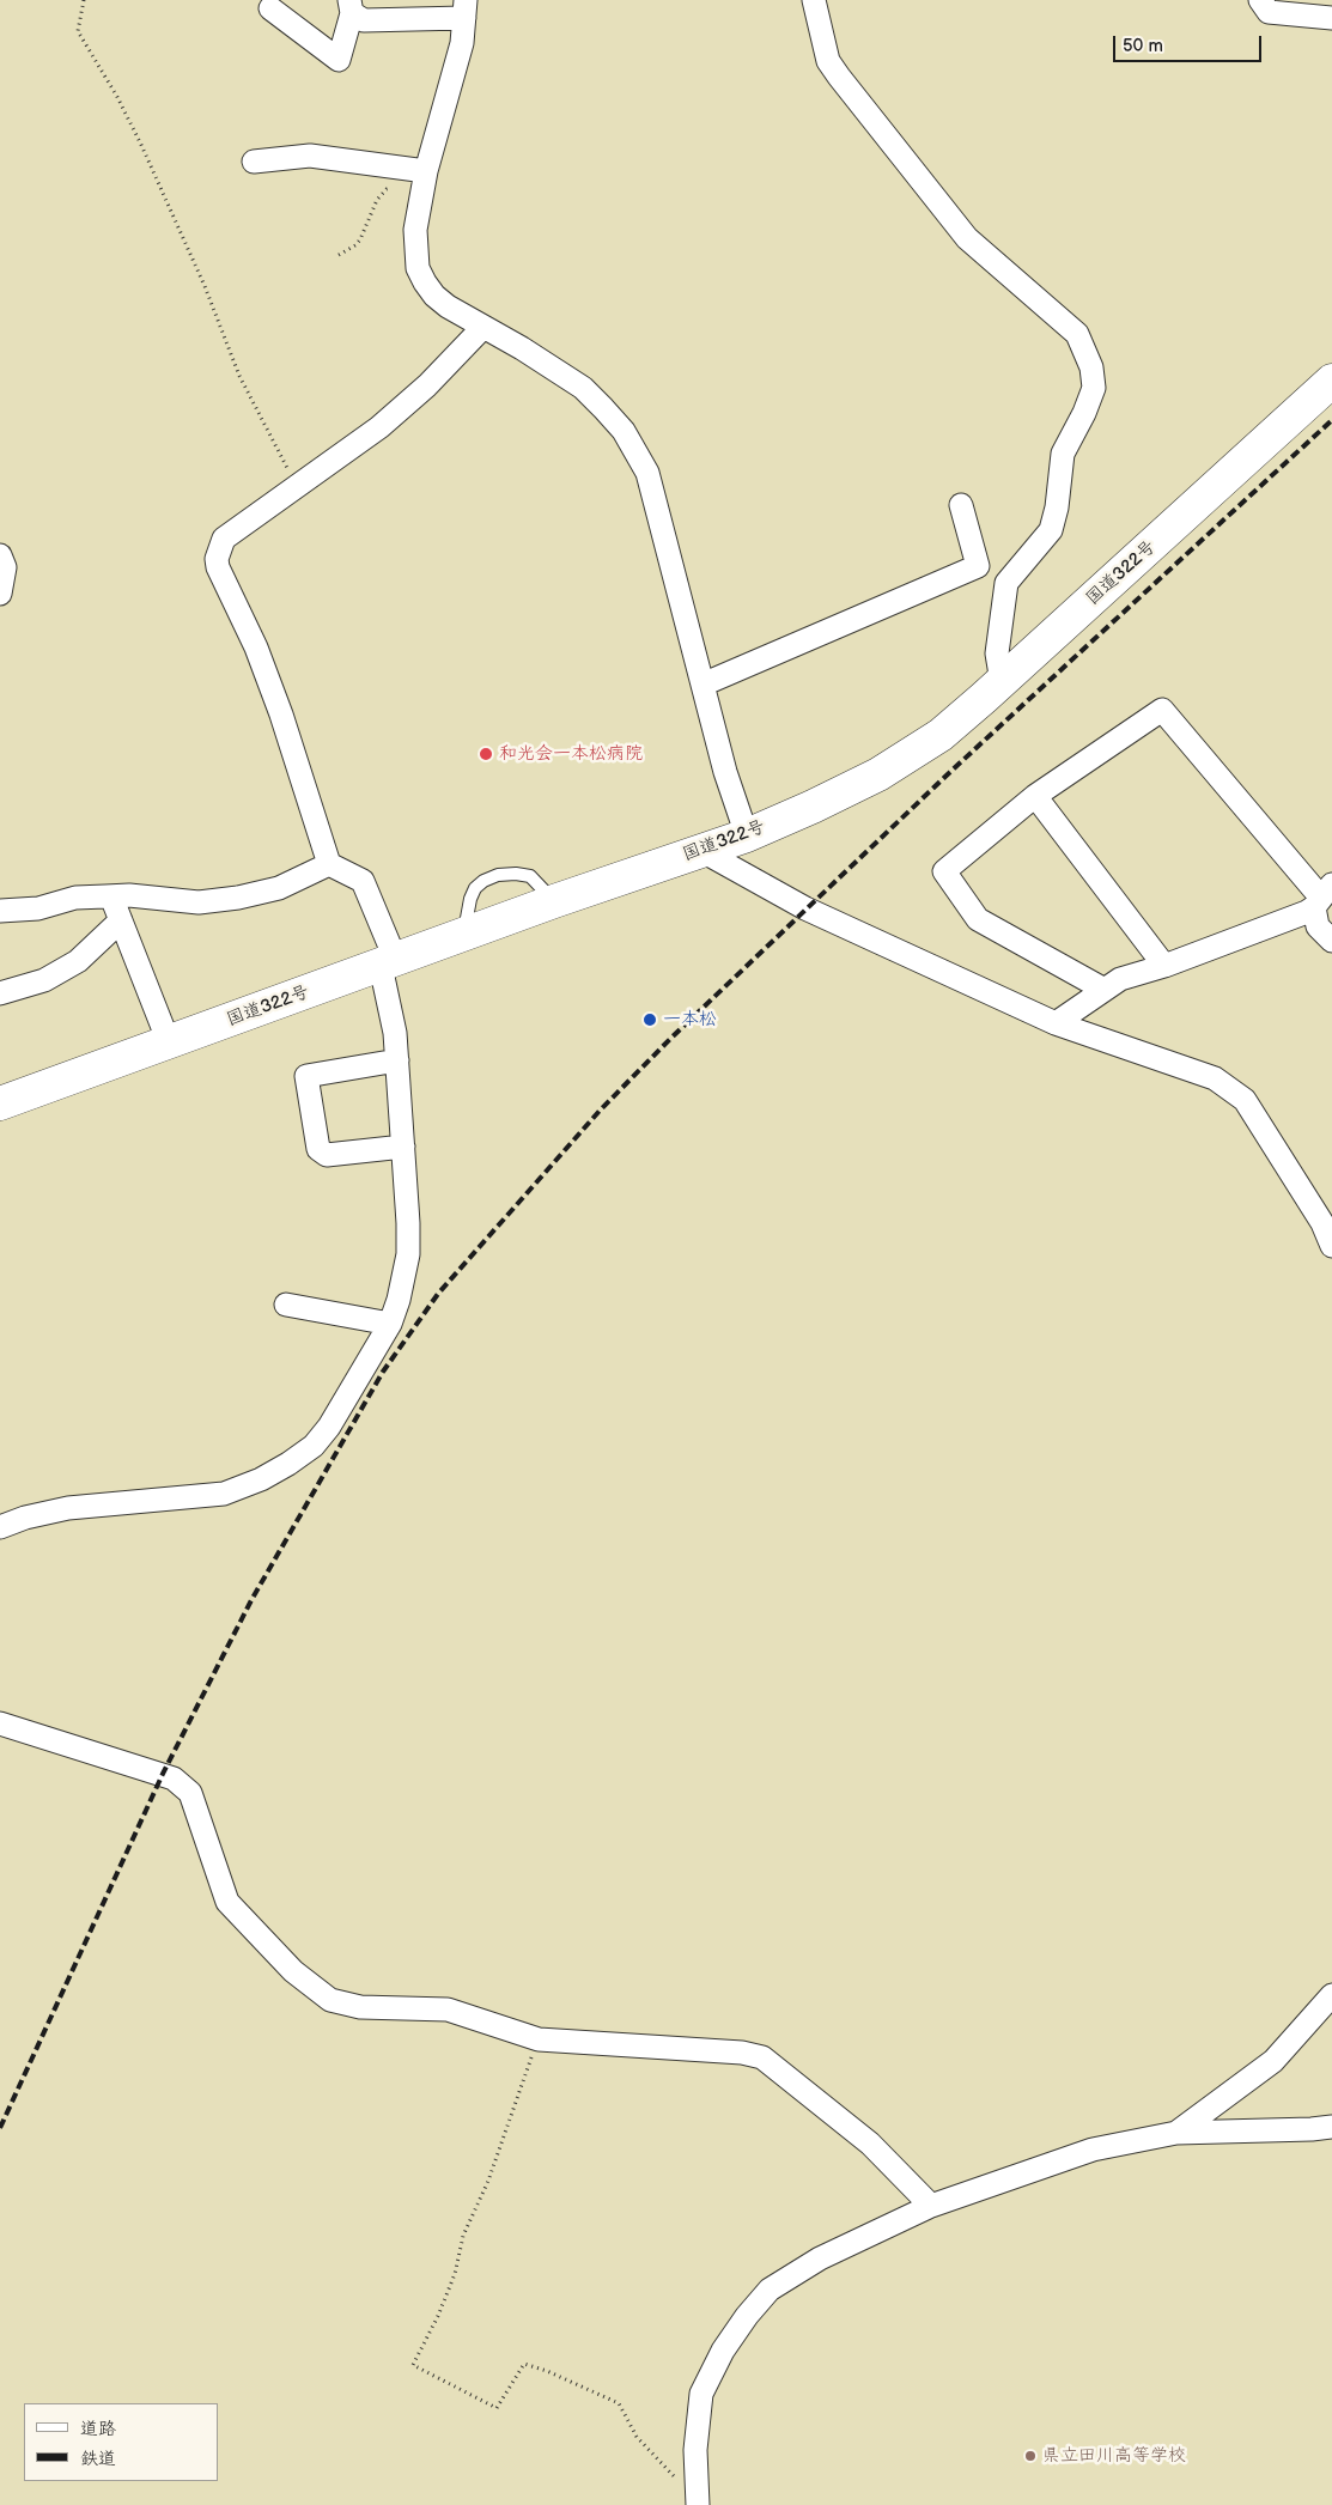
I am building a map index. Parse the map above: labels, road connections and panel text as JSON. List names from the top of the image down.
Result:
{
  "streets": {
    "highway": ["国道322号"]
  },
  "places": ["和光会一本松病院", "一本松", "県立田川高等学校"],
  "legend": ["道路", "鉄道"],
  "scale_bar": "50 m"
}
